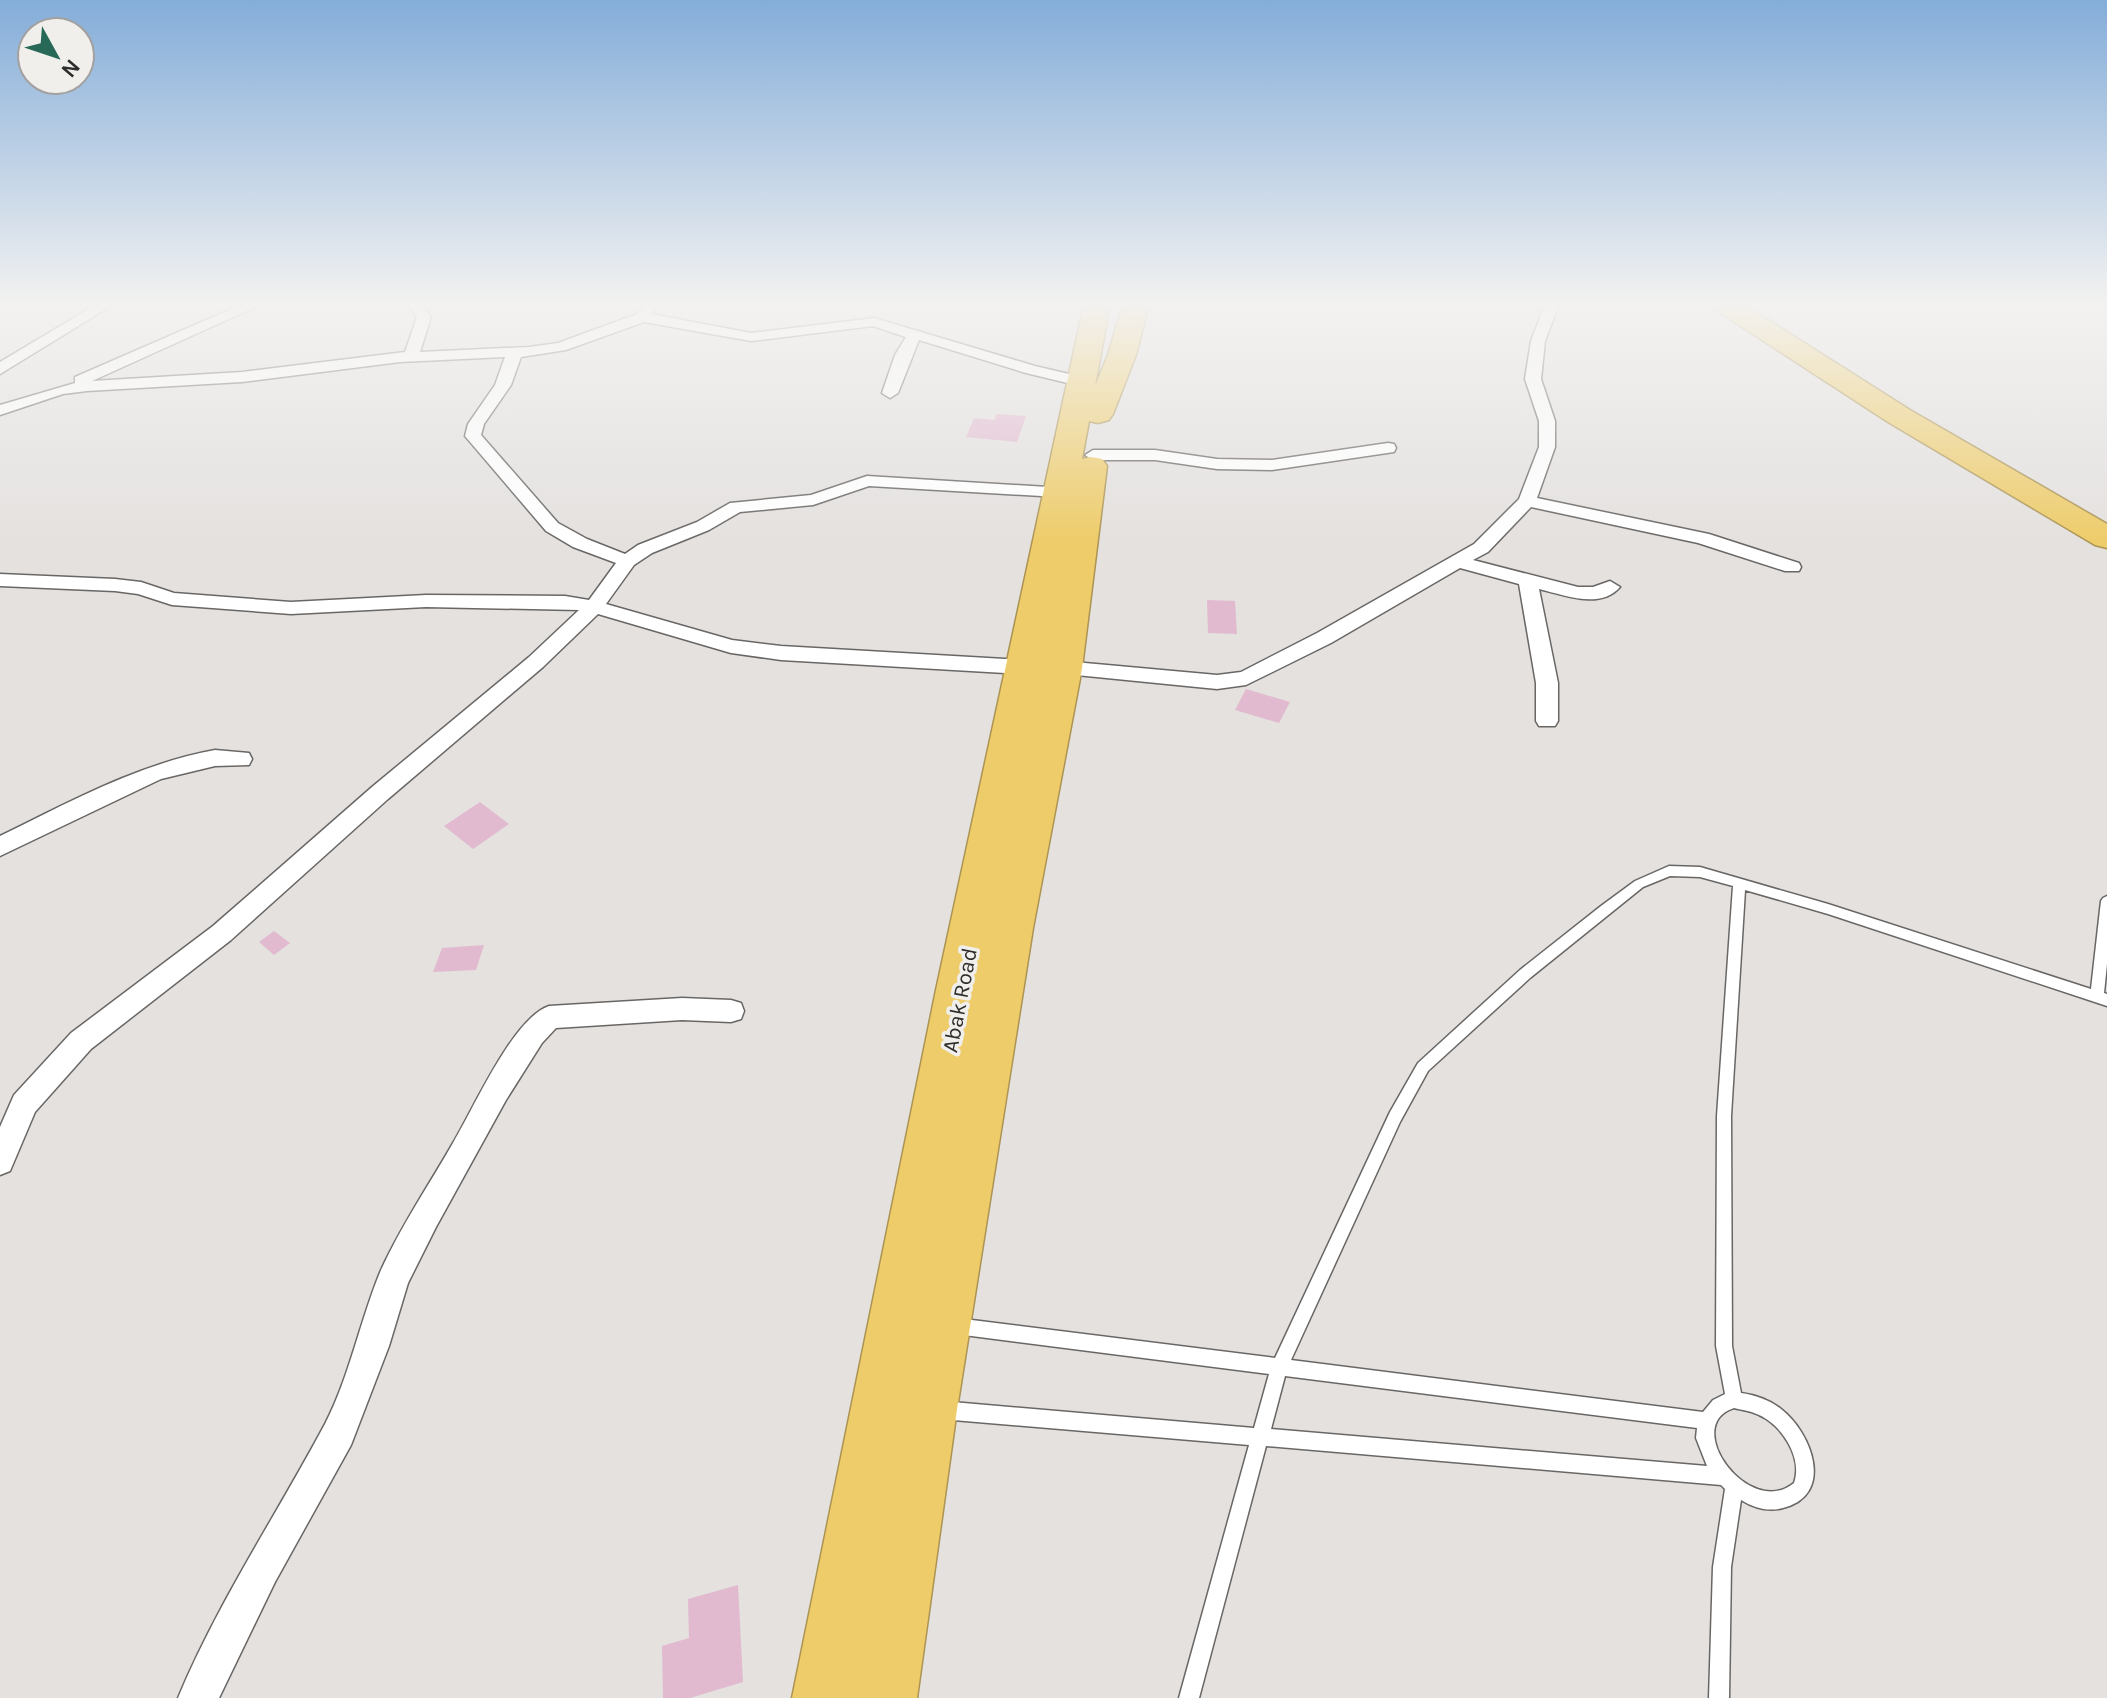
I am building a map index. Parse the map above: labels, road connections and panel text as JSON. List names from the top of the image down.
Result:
{
  "streets": {
    "highway": ["Abak Road"]
  },
  "north": "bottom right"
}
